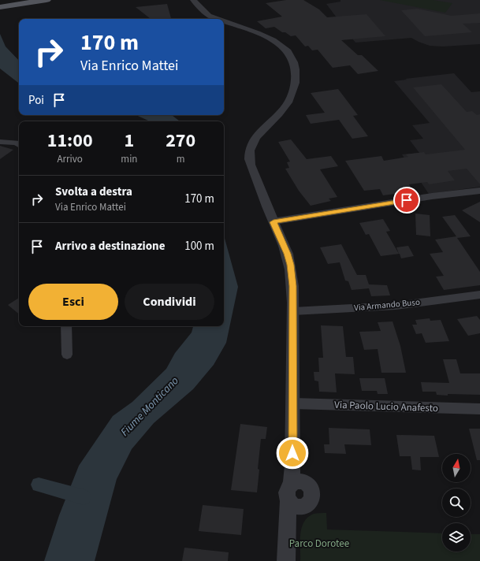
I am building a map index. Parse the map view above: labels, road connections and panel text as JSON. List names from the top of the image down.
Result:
{
  "streets": {
    "street": ["Via Armando Buso", "Via Paolo Lucio Anafesto"]
  },
  "water": ["Fiume Monticano"],
  "parks": ["Parco Dorotee"],
  "north": "top",
  "page": {
    "turn": ["170 m", "Via Enrico Mattei"],
    "then": "Poi",
    "eta": [
      "11:00",
      "Arrivo",
      "1",
      "min",
      "270",
      "m"
    ],
    "list": [
      {
        "name": "Svolta a destra",
        "note": "Via Enrico Mattei",
        "value": "170 m"
      },
      {
        "name": "Arrivo a destinazione",
        "value": "100 m"
      }
    ],
    "buttons": ["Esci", "Condividi"]
  }
}
